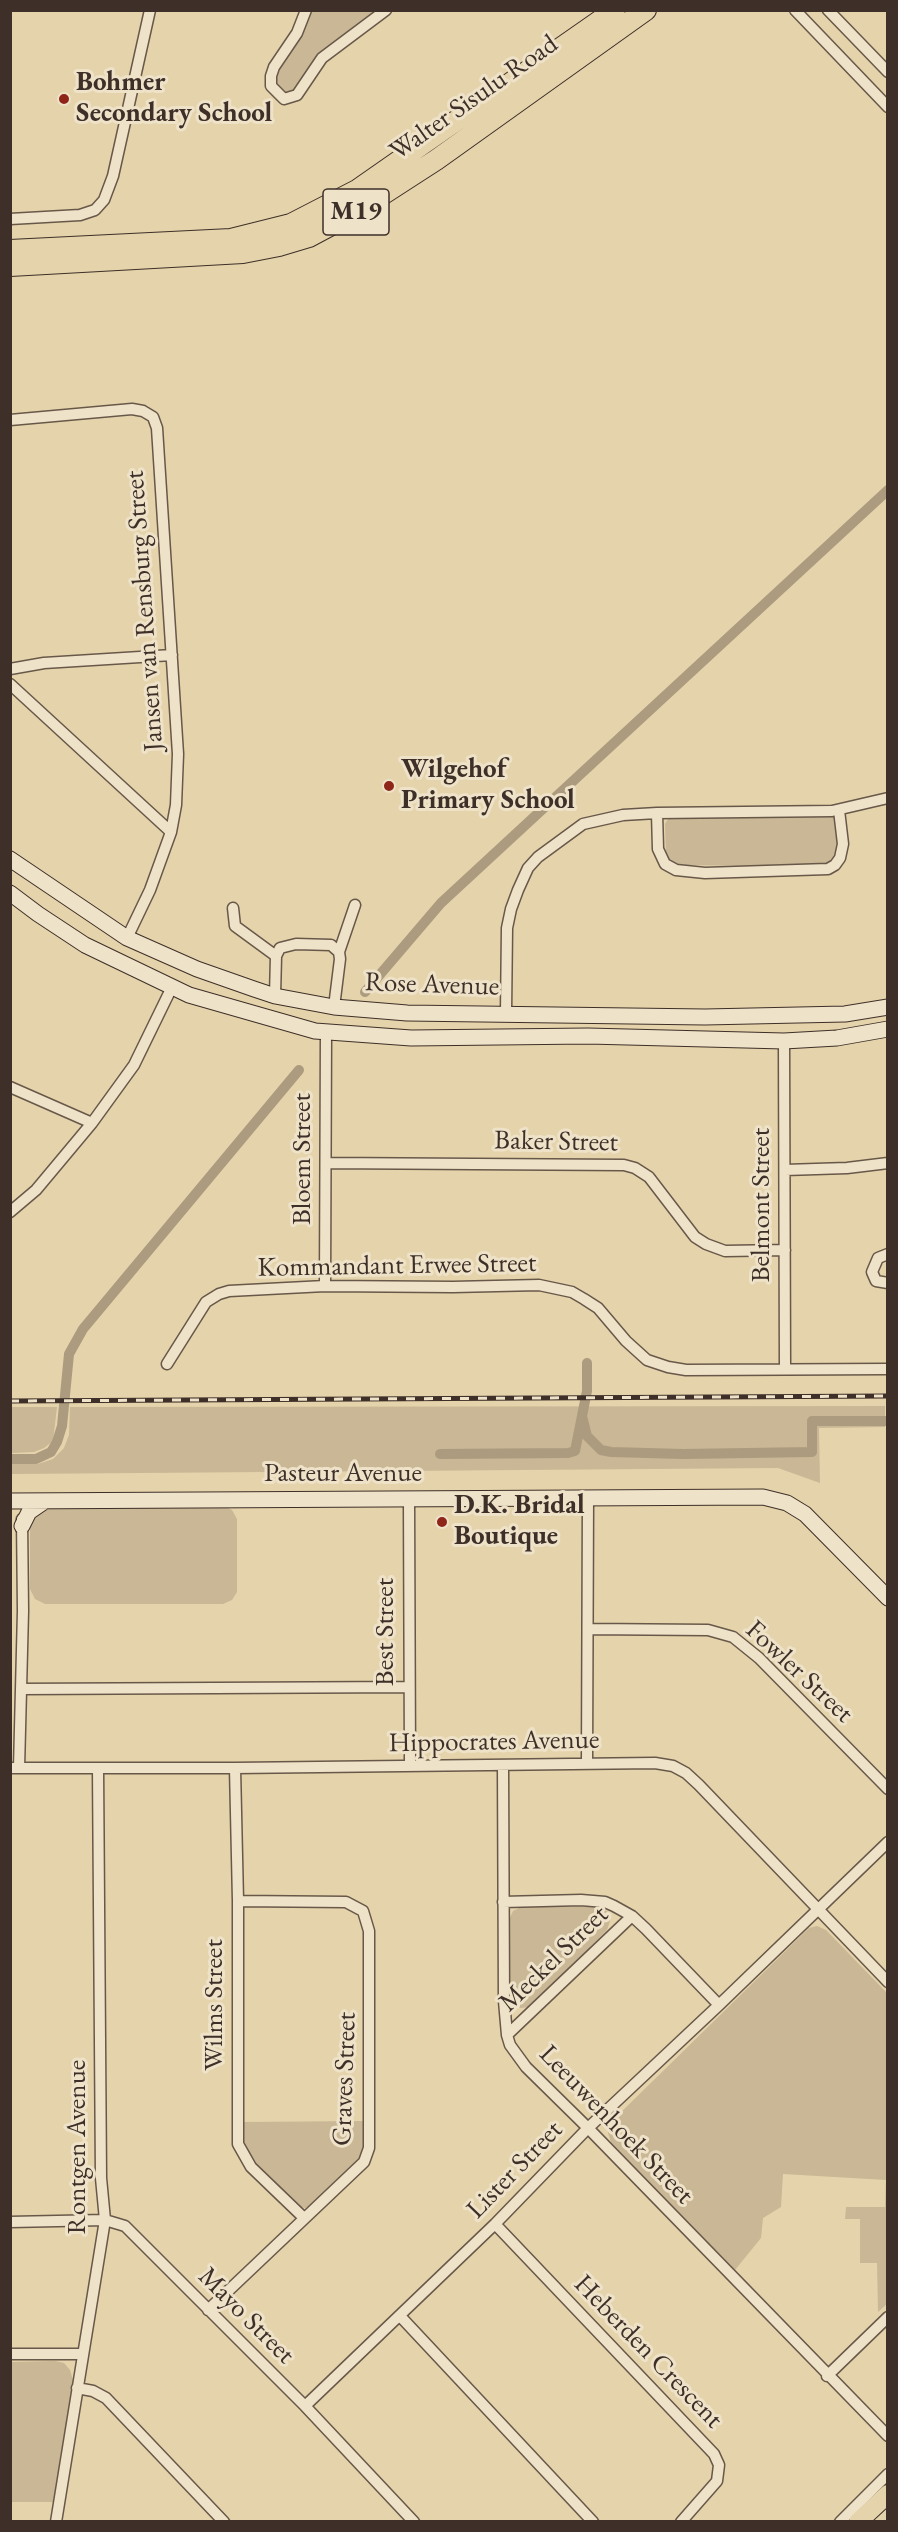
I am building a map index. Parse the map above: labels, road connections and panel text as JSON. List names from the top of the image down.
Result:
{
  "streets": {
    "highway": ["Walter Sisulu Road", "M19"],
    "street": [
      "Jansen van Rensburg Street",
      "Rose Avenue",
      "Baker Street",
      "Bloem Street",
      "Belmont Street",
      "Kommandant Erwee Street",
      "Pasteur Avenue",
      "Best Street",
      "Fowler Street",
      "Hippocrates Avenue",
      "Meckel Street",
      "Wilms Street",
      "Graves Street",
      "Leeuwenhoek Street",
      "Rontgen Avenue",
      "Lister Street",
      "Mayo Street",
      "Heberden Crescent"
    ]
  },
  "crossings": [
    ["Jansen van Rensburg Street", "Rose Avenue"],
    ["Rose Avenue", "Bloem Street"],
    ["Rose Avenue", "Belmont Street"],
    ["Baker Street", "Bloem Street"],
    ["Baker Street", "Belmont Street"],
    ["Bloem Street", "Kommandant Erwee Street"],
    ["Belmont Street", "Kommandant Erwee Street"],
    ["Pasteur Avenue", "Best Street"],
    ["Best Street", "Hippocrates Avenue"],
    ["Hippocrates Avenue", "Wilms Street"],
    ["Hippocrates Avenue", "Leeuwenhoek Street"],
    ["Hippocrates Avenue", "Rontgen Avenue"],
    ["Hippocrates Avenue", "Lister Street"],
    ["Meckel Street", "Leeuwenhoek Street"],
    ["Wilms Street", "Graves Street"],
    ["Graves Street", "Mayo Street"],
    ["Leeuwenhoek Street", "Lister Street"],
    ["Rontgen Avenue", "Mayo Street"],
    ["Lister Street", "Mayo Street"],
    ["Lister Street", "Heberden Crescent"]
  ],
  "places": ["Bohmer Secondary School", "Wilgehof Primary School", "D.K. Bridal Boutique"]
}
